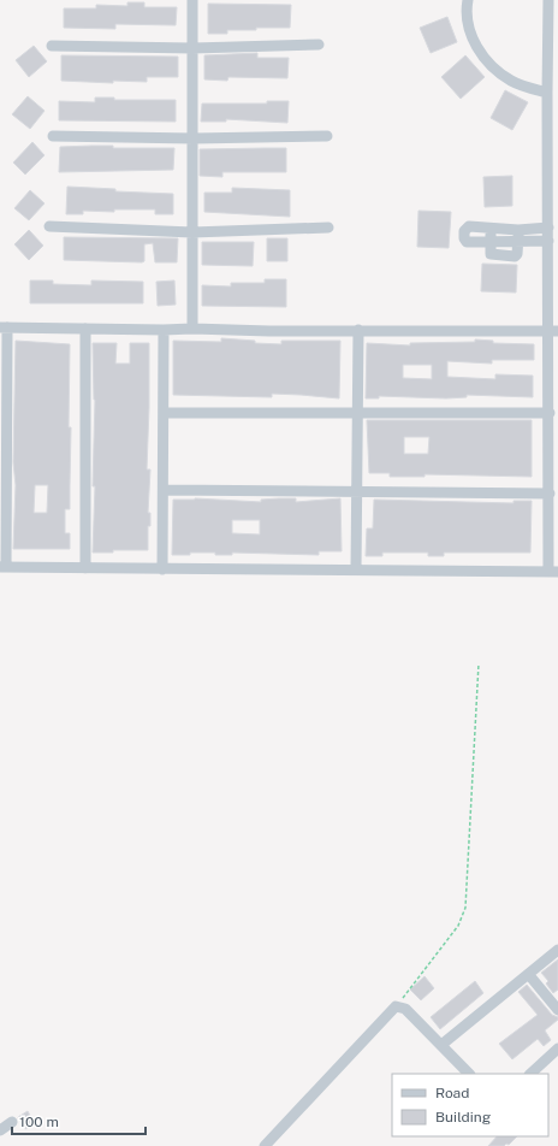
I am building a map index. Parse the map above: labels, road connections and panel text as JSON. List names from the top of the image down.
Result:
{
  "legend": ["Road", "Building"],
  "scale_bar": "100 m"
}
